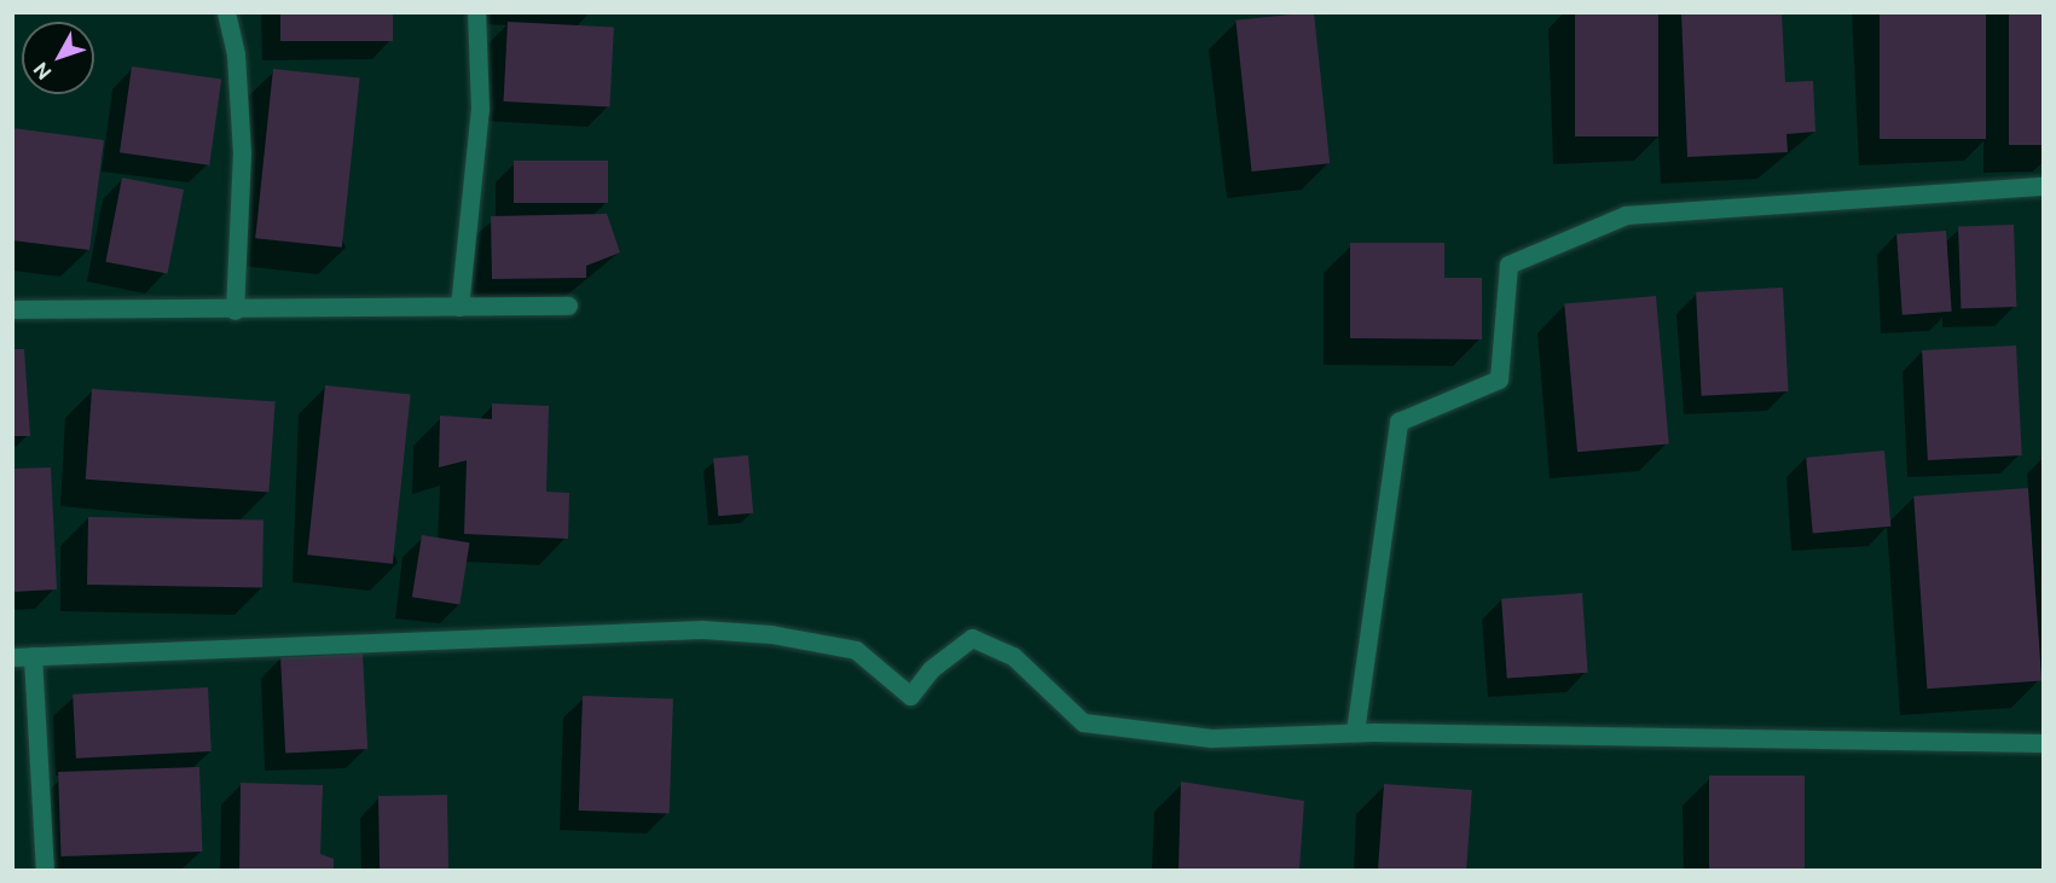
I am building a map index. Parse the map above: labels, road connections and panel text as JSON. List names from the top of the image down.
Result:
{
  "north": "bottom left"
}
